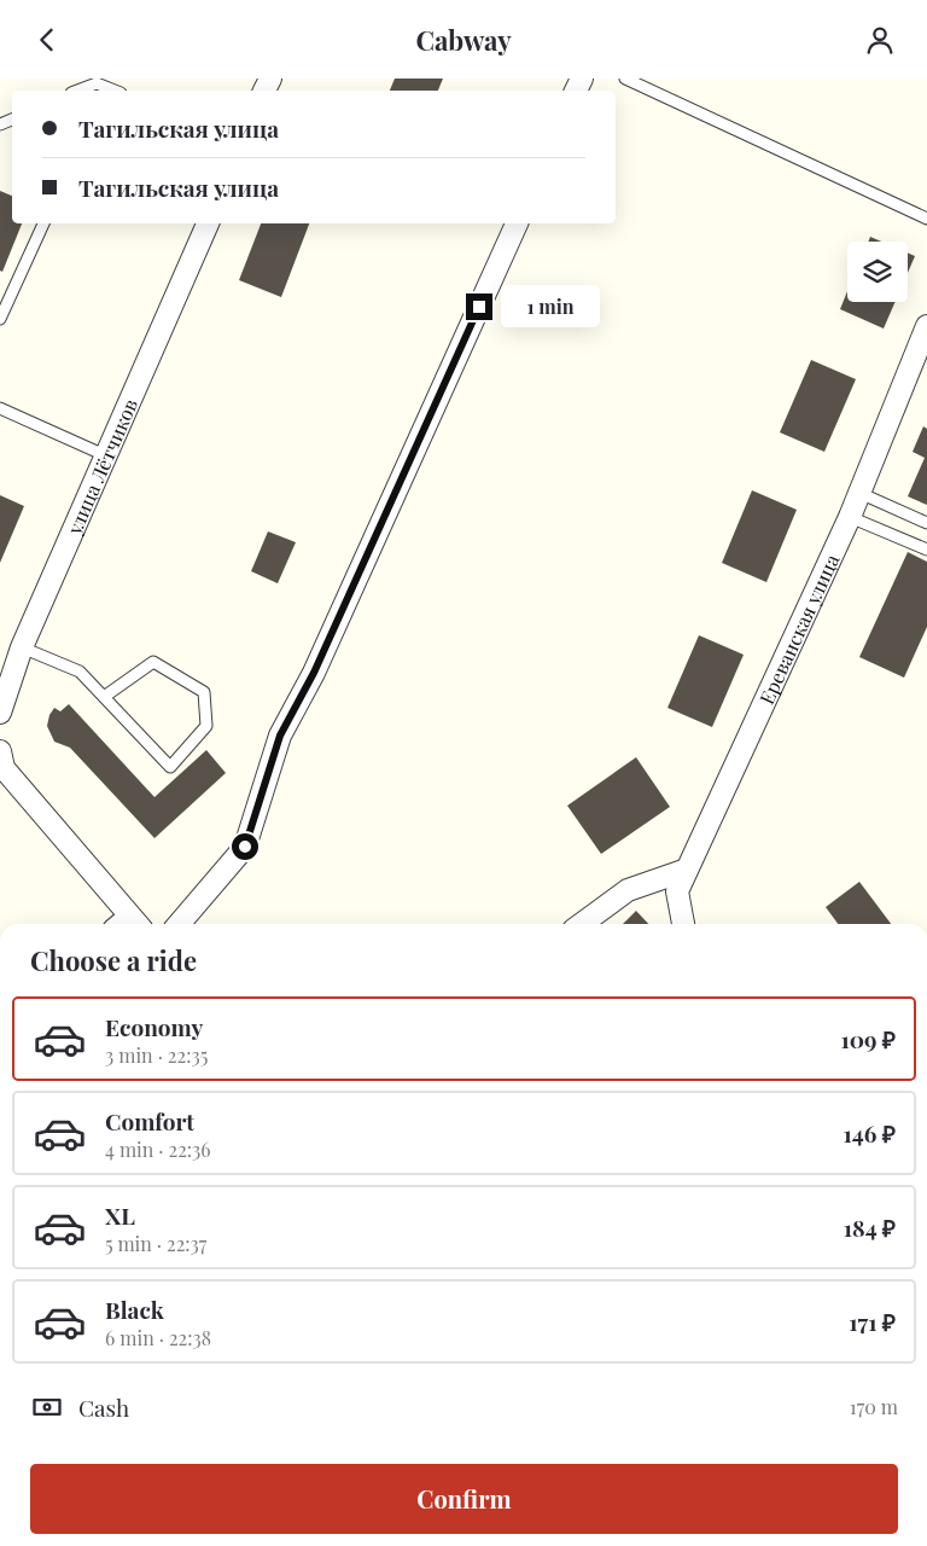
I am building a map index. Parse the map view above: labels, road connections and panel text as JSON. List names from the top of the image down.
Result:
{
  "streets": {
    "street": ["улица Лётчиков", "Ереванская улица"]
  },
  "page": {
    "header": "Cabway",
    "banner": ["Тагильская улица", "Тагильская улица"],
    "bubble": "1 min",
    "heading": "Choose a ride",
    "list": [
      {
        "name": "Economy",
        "note": "3 min · 22:35",
        "value": "109 ₽"
      },
      {
        "name": "Comfort",
        "note": "4 min · 22:36",
        "value": "146 ₽"
      },
      {
        "name": "XL",
        "note": "5 min · 22:37",
        "value": "184 ₽"
      },
      {
        "name": "Black",
        "note": "6 min · 22:38",
        "value": "171 ₽"
      }
    ],
    "pay": ["Cash", "170 m"],
    "buttons": "Confirm"
  }
}
